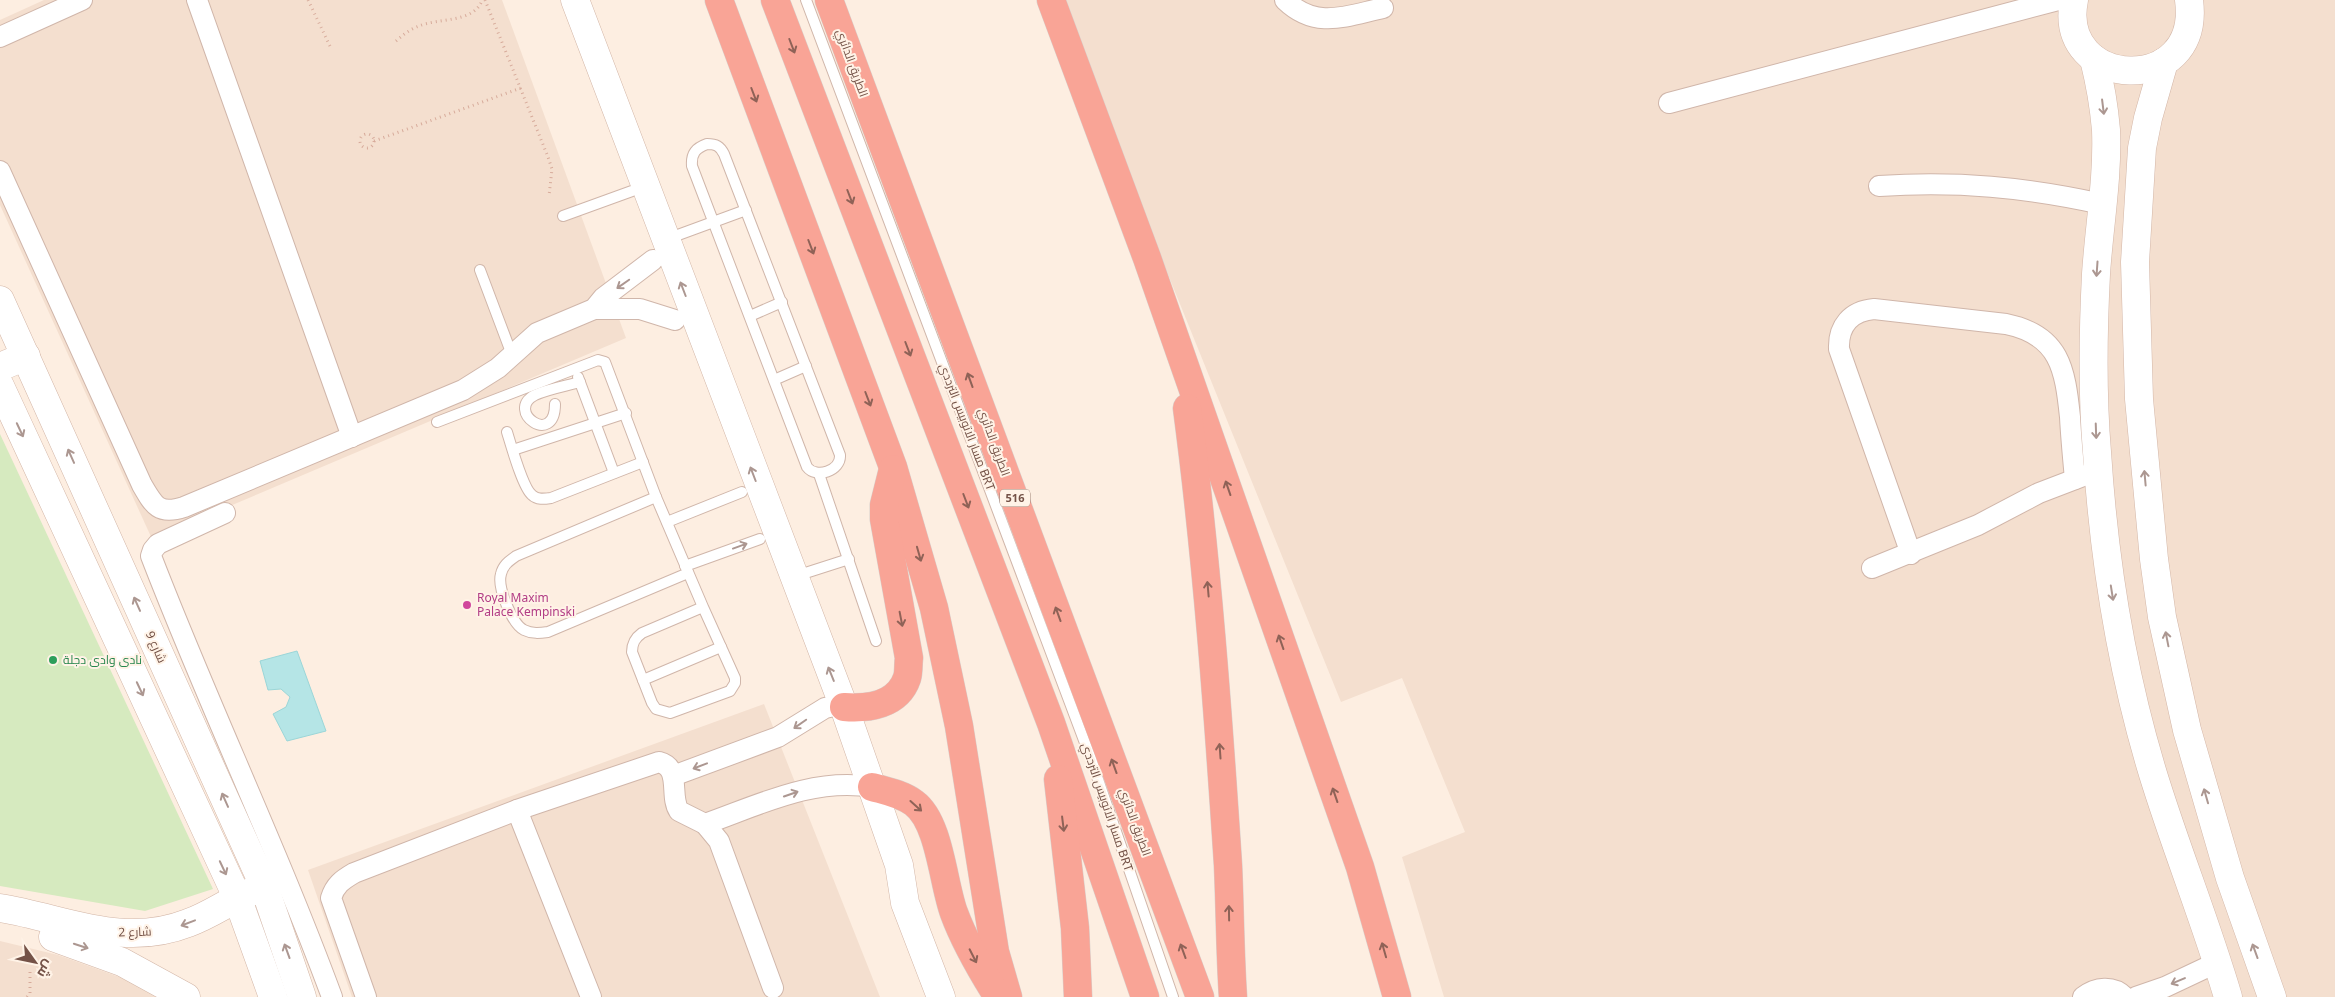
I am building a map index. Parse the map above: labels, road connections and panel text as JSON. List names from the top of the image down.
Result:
{
  "streets": {
    "highway": ["الطريق الدائري", "516"],
    "street": ["شارع 9", "شارع 2"],
    "lane": ["مسار الاتوبيس الترددي BRT"]
  },
  "crossings": [
    ["شارع 9", "شارع 2"]
  ],
  "places": ["Royal Maxim Palace Kempinski", "نادى وادى دجلة"],
  "north": "bottom right"
}
